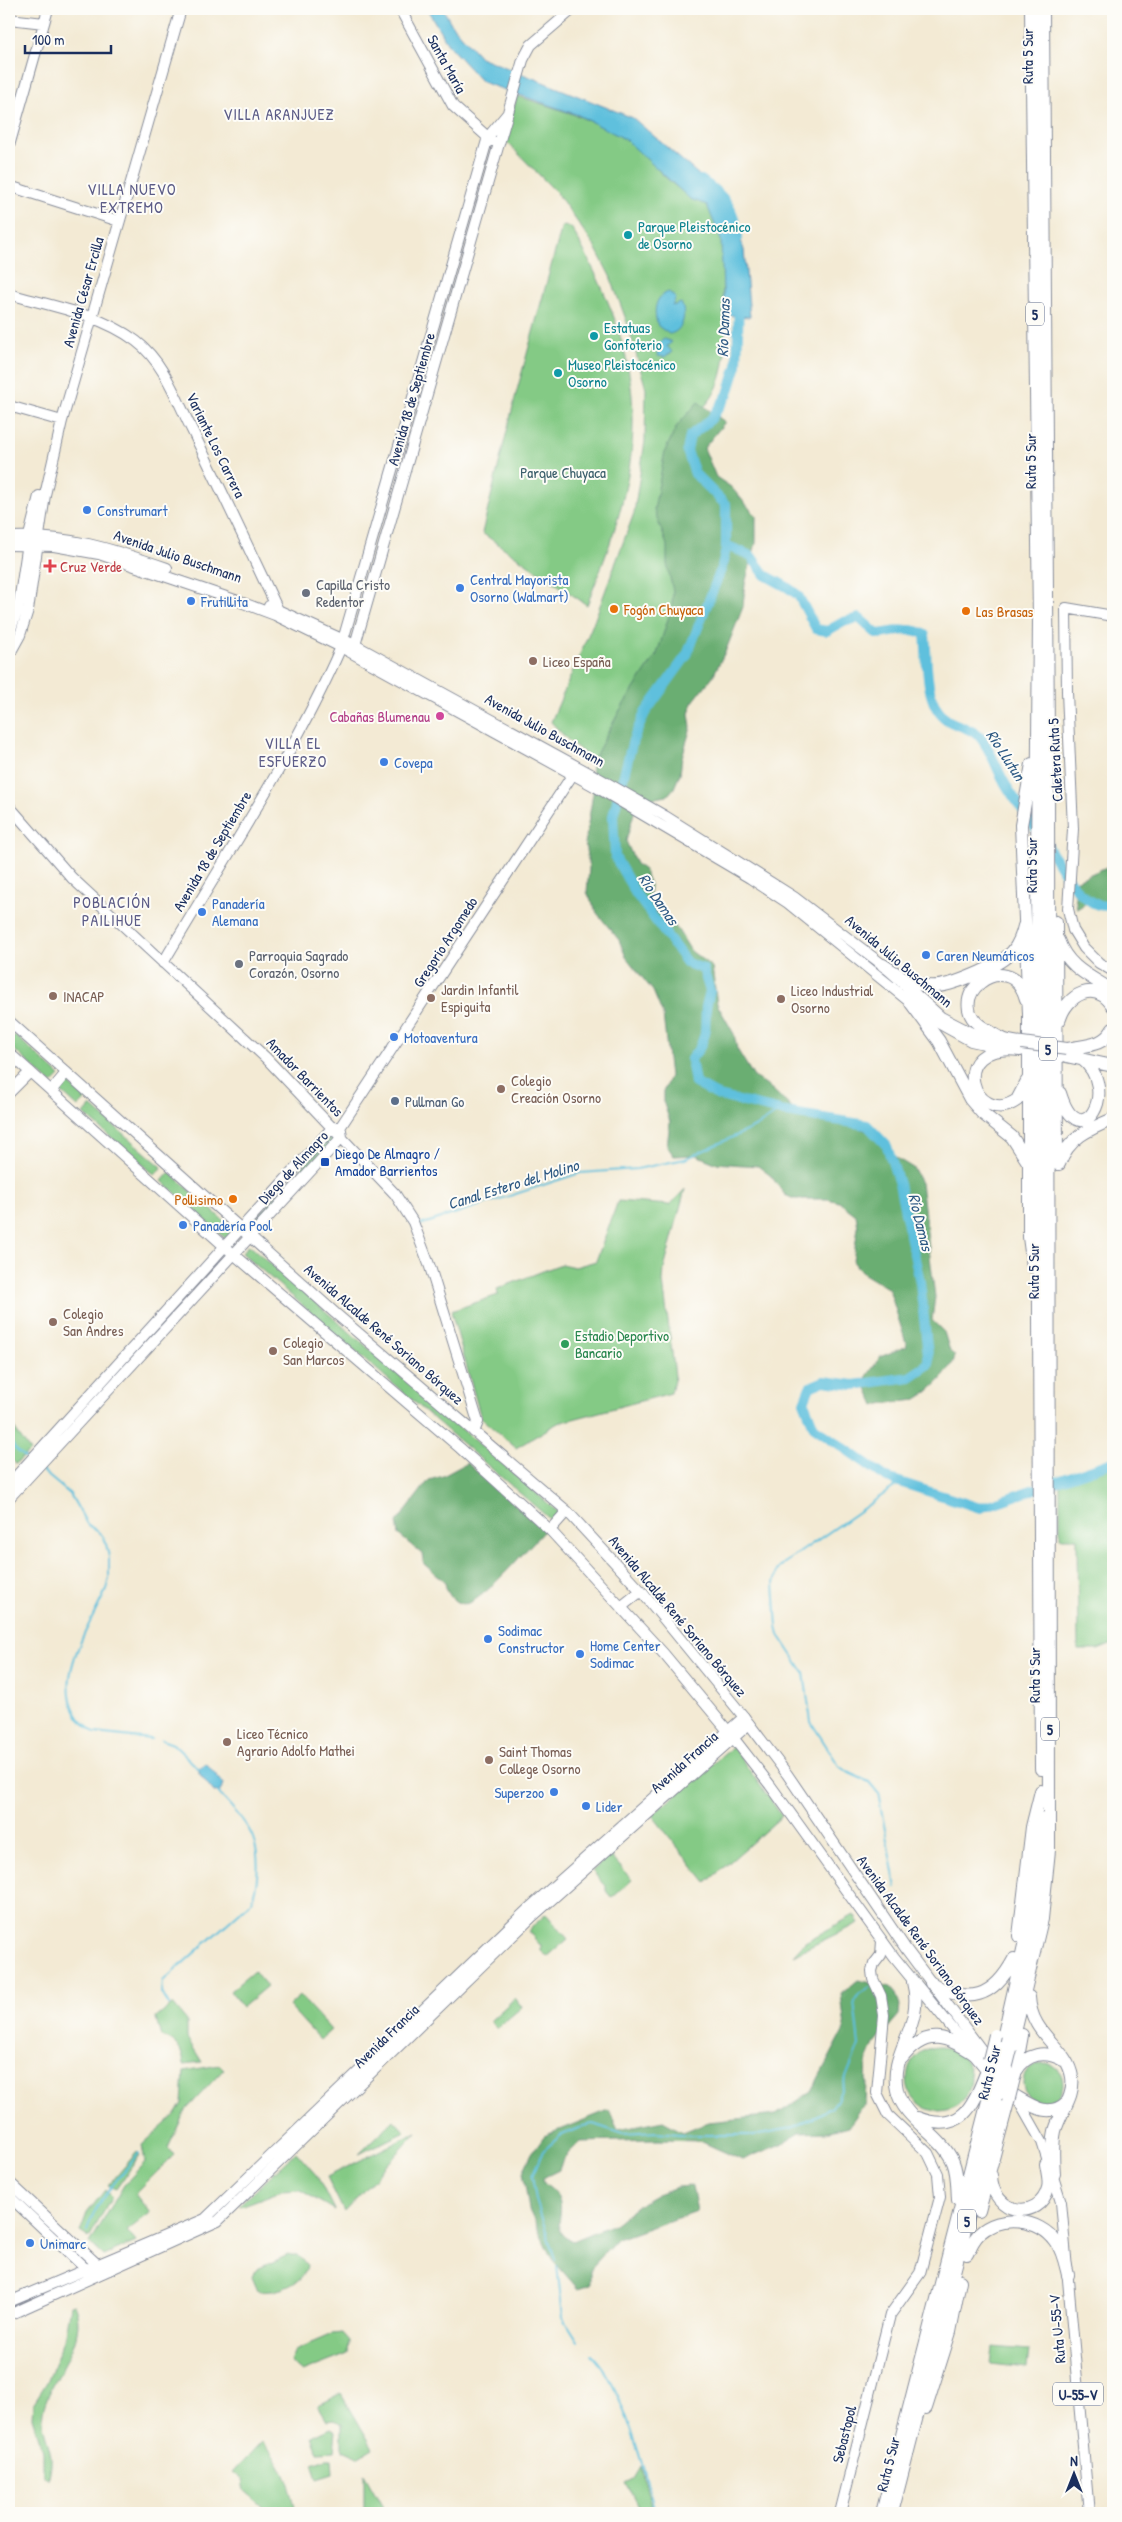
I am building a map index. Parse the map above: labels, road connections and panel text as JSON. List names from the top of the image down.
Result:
{
  "streets": {
    "highway": ["Ruta 5 Sur", "5", "Avenida Julio Buschmann"],
    "main road": [
      "Santa María",
      "Avenida César Ercilla",
      "Avenida 18 de Septiembre",
      "Variante Los Carrera",
      "Caletera Ruta 5",
      "Gregorio Argomedo",
      "Amador Barrientos",
      "Diego de Almagro",
      "Avenida Alcalde René Soriano Bórquez",
      "Avenida Francia",
      "Ruta U-55-V",
      "U-55-V",
      "Sebastopol"
    ]
  },
  "crossings": [
    ["Ruta 5 Sur", "Avenida Alcalde René Soriano Bórquez"],
    ["Santa María", "Avenida 18 de Septiembre"],
    ["Avenida César Ercilla", "Variante Los Carrera"],
    ["Avenida César Ercilla", "Avenida Julio Buschmann"],
    ["Avenida 18 de Septiembre", "Avenida Julio Buschmann"],
    ["Avenida 18 de Septiembre", "Amador Barrientos"],
    ["Variante Los Carrera", "Avenida Julio Buschmann"],
    ["Avenida Julio Buschmann", "Gregorio Argomedo"],
    ["Gregorio Argomedo", "Amador Barrientos"],
    ["Gregorio Argomedo", "Diego de Almagro"],
    ["Amador Barrientos", "Diego de Almagro"],
    ["Amador Barrientos", "Avenida Alcalde René Soriano Bórquez"],
    ["Diego de Almagro", "Avenida Alcalde René Soriano Bórquez"],
    ["Avenida Alcalde René Soriano Bórquez", "Avenida Francia"],
    ["Avenida Alcalde René Soriano Bórquez", "Ruta U-55-V"]
  ],
  "districts": [
    "VILLA ARANJUEZ",
    "VILLA NUEVO EXTREMO",
    "VILLA EL ESFUERZO",
    "POBLACIÓN PAILIHUE"
  ],
  "water": ["Río Damas", "Río Llutun", "Canal Estero del Molino"],
  "parks": ["Parque Chuyaca"],
  "places": {
    "other": [
      "Parque Pleistocénico de Osorno",
      "Estatuas Gonfoterio",
      "Museo Pleistocénico Osorno",
      "Construmart",
      "Central Mayorista Osorno (Walmart)",
      "Capilla Cristo Redentor",
      "Frutillita",
      "Fogón Chuyaca",
      "Las Brasas",
      "Liceo España",
      "Cabañas Blumenau",
      "Covepa",
      "Panadería Alemana",
      "Caren Neumáticos",
      "Parroquia Sagrado Corazón, Osorno",
      "INACAP",
      "Jardin Infantil Espiguita",
      "Liceo Industrial Osorno",
      "Motoaventura",
      "Colegio Creación Osorno",
      "Pullman Go",
      "Pollisimo",
      "Panadería Pool",
      "Colegio San Andres",
      "Estadio Deportivo Bancario",
      "Colegio San Marcos",
      "Sodimac Constructor",
      "Home Center Sodimac",
      "Liceo Técnico Agrario Adolfo Mathei",
      "Saint Thomas College Osorno",
      "Superzoo",
      "Lider",
      "Unimarc"
    ],
    "health": ["Cruz Verde"],
    "transit": ["Diego De Almagro / Amador Barrientos"]
  },
  "scale_bar": "100 m",
  "north": "top"
}
